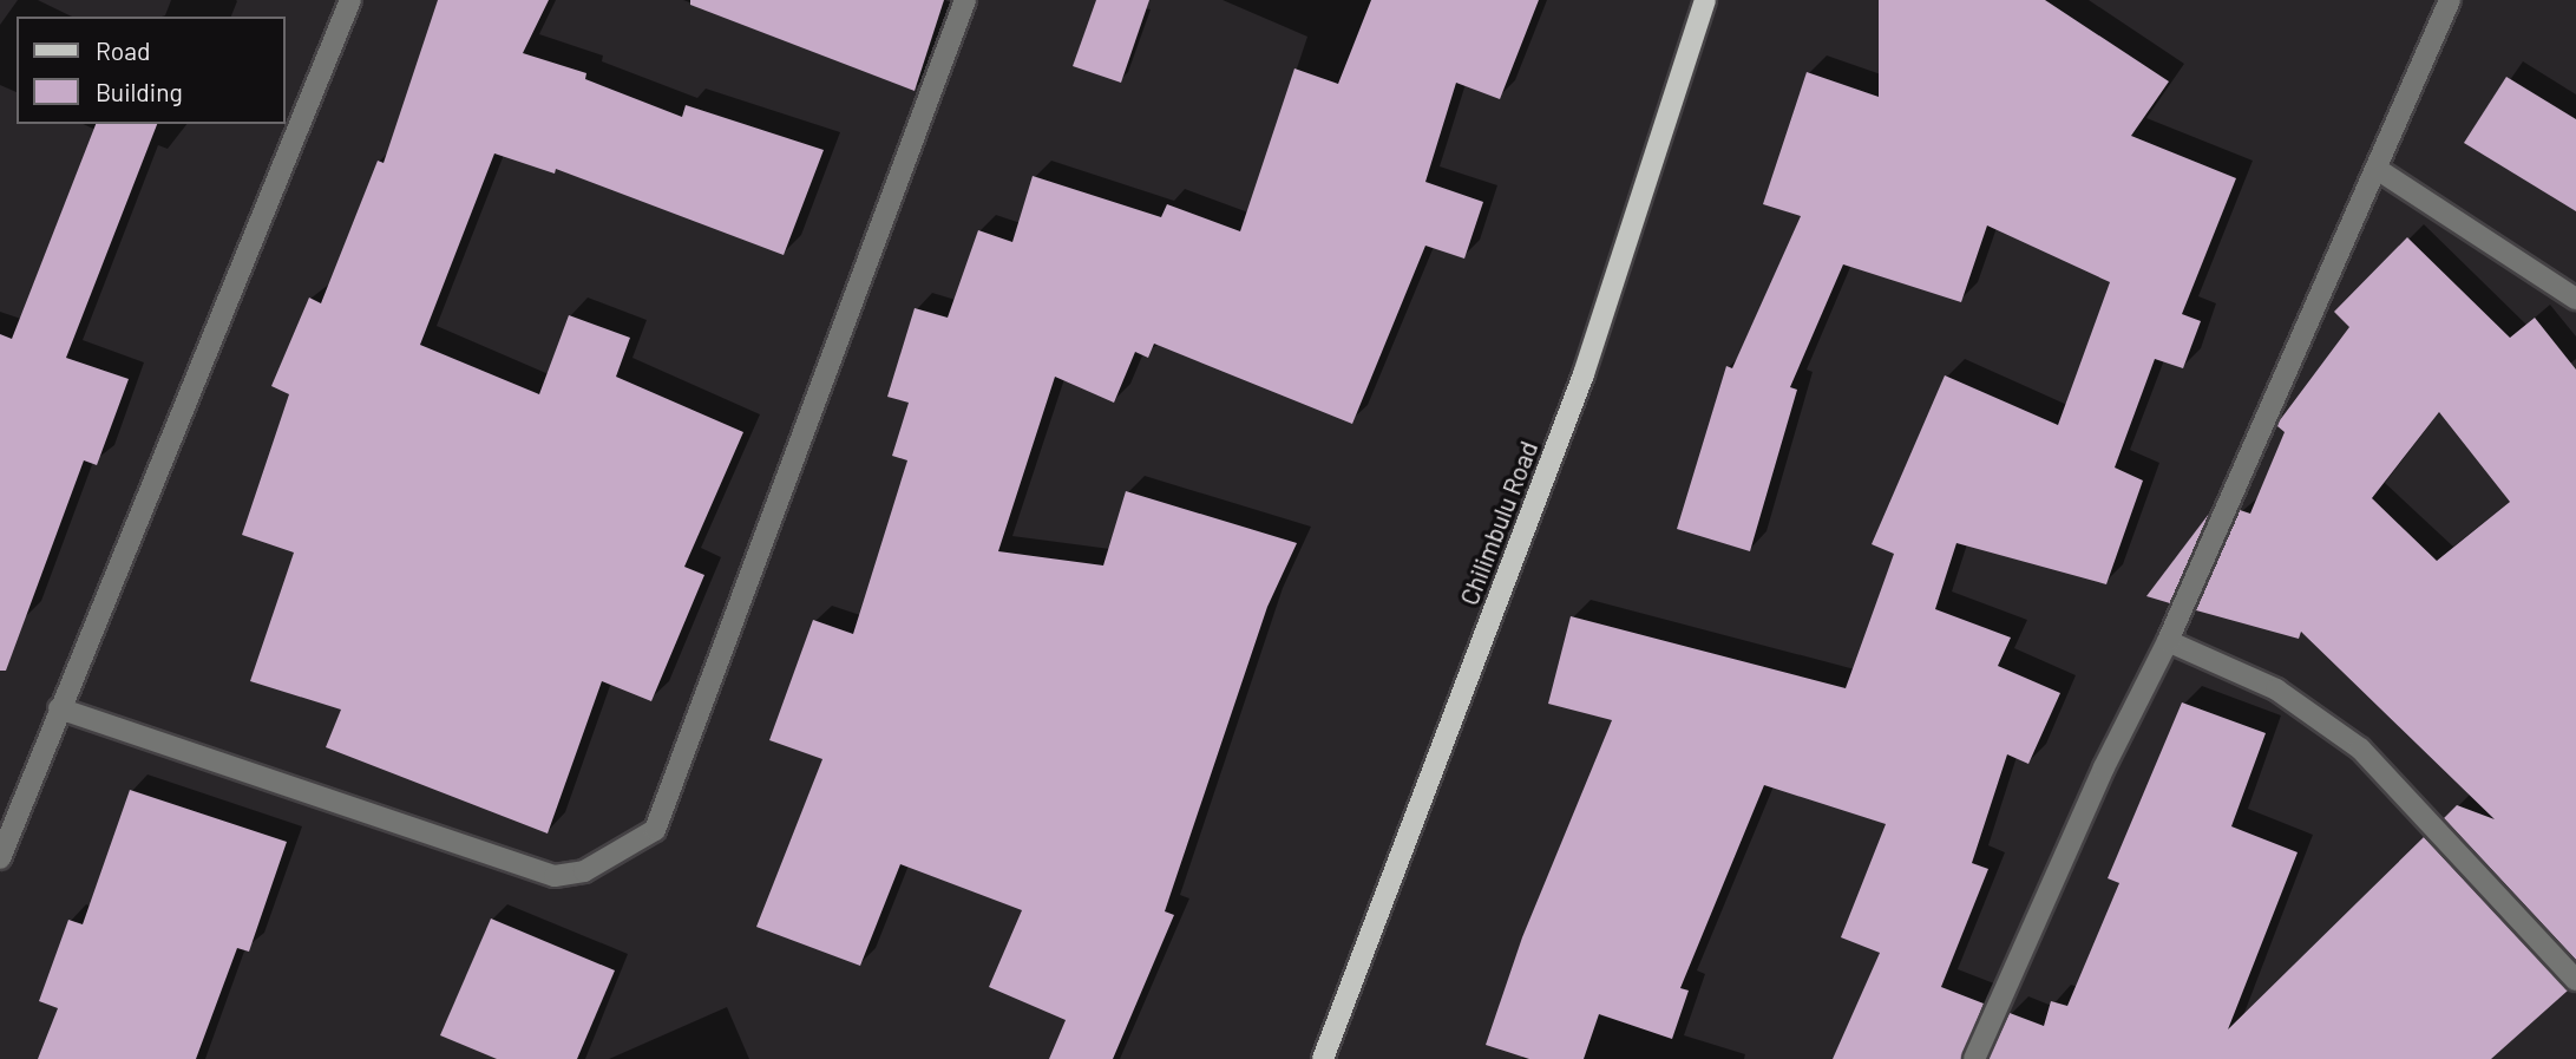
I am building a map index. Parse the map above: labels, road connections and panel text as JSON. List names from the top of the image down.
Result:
{
  "streets": {
    "main road": ["Chilimbulu Road"]
  },
  "legend": ["Road", "Building"]
}
